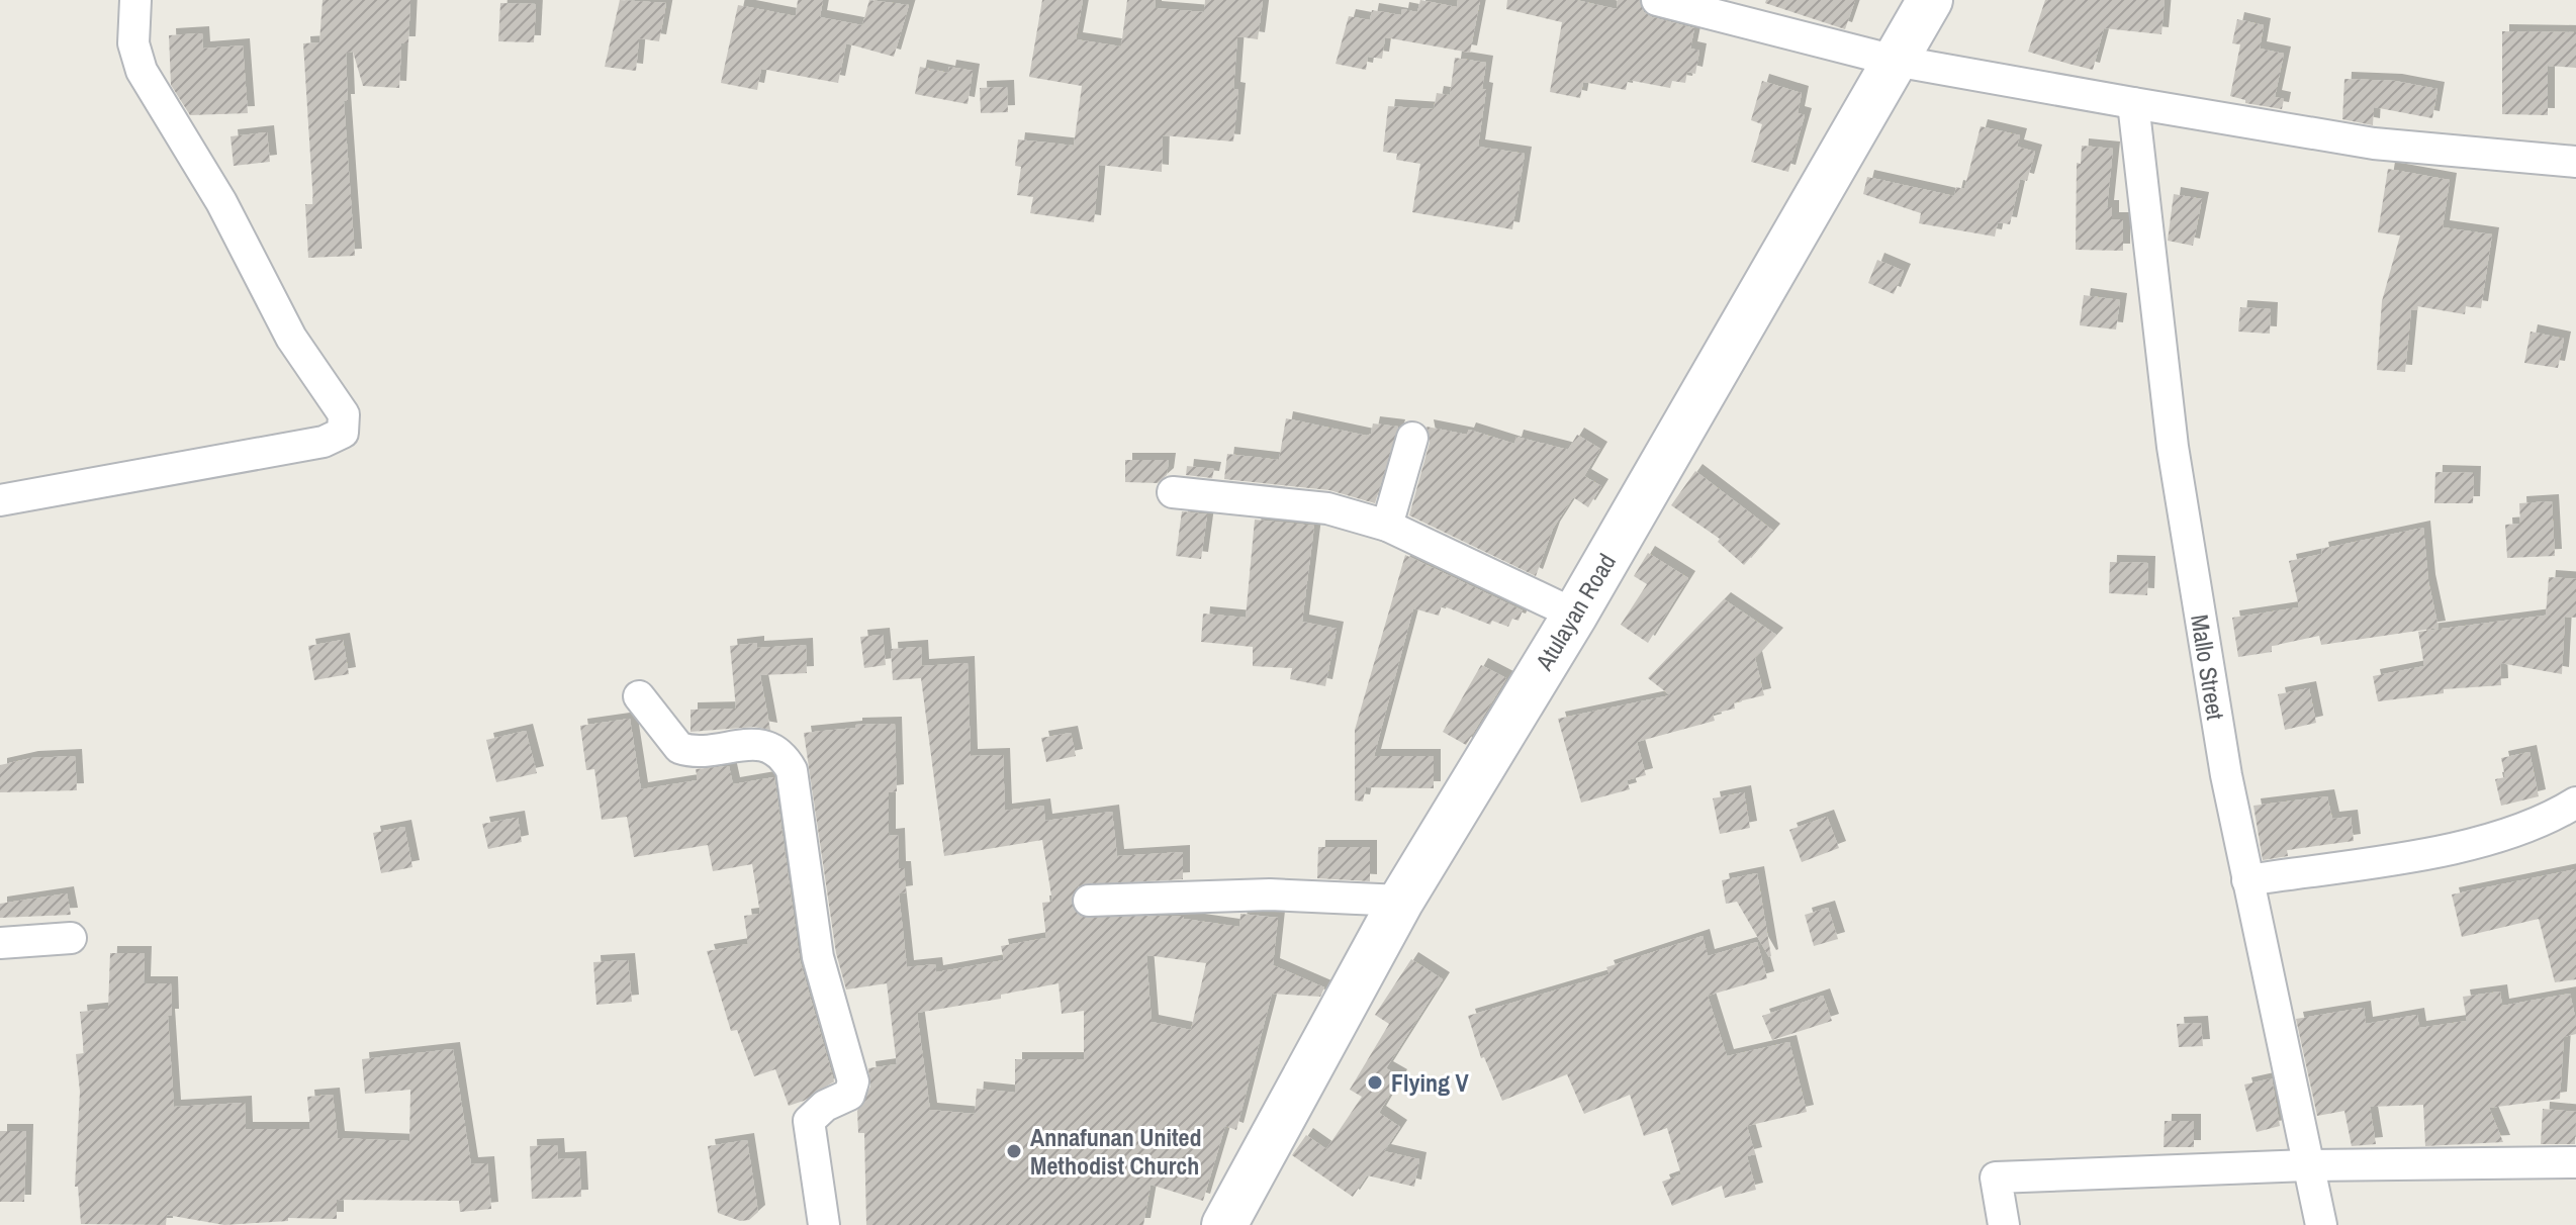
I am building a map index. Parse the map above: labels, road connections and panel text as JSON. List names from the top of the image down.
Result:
{
  "streets": {
    "main road": ["Atulayan Road"],
    "street": ["Mallo Street"]
  },
  "places": ["Flying V", "Annafunan United Methodist Church"]
}
